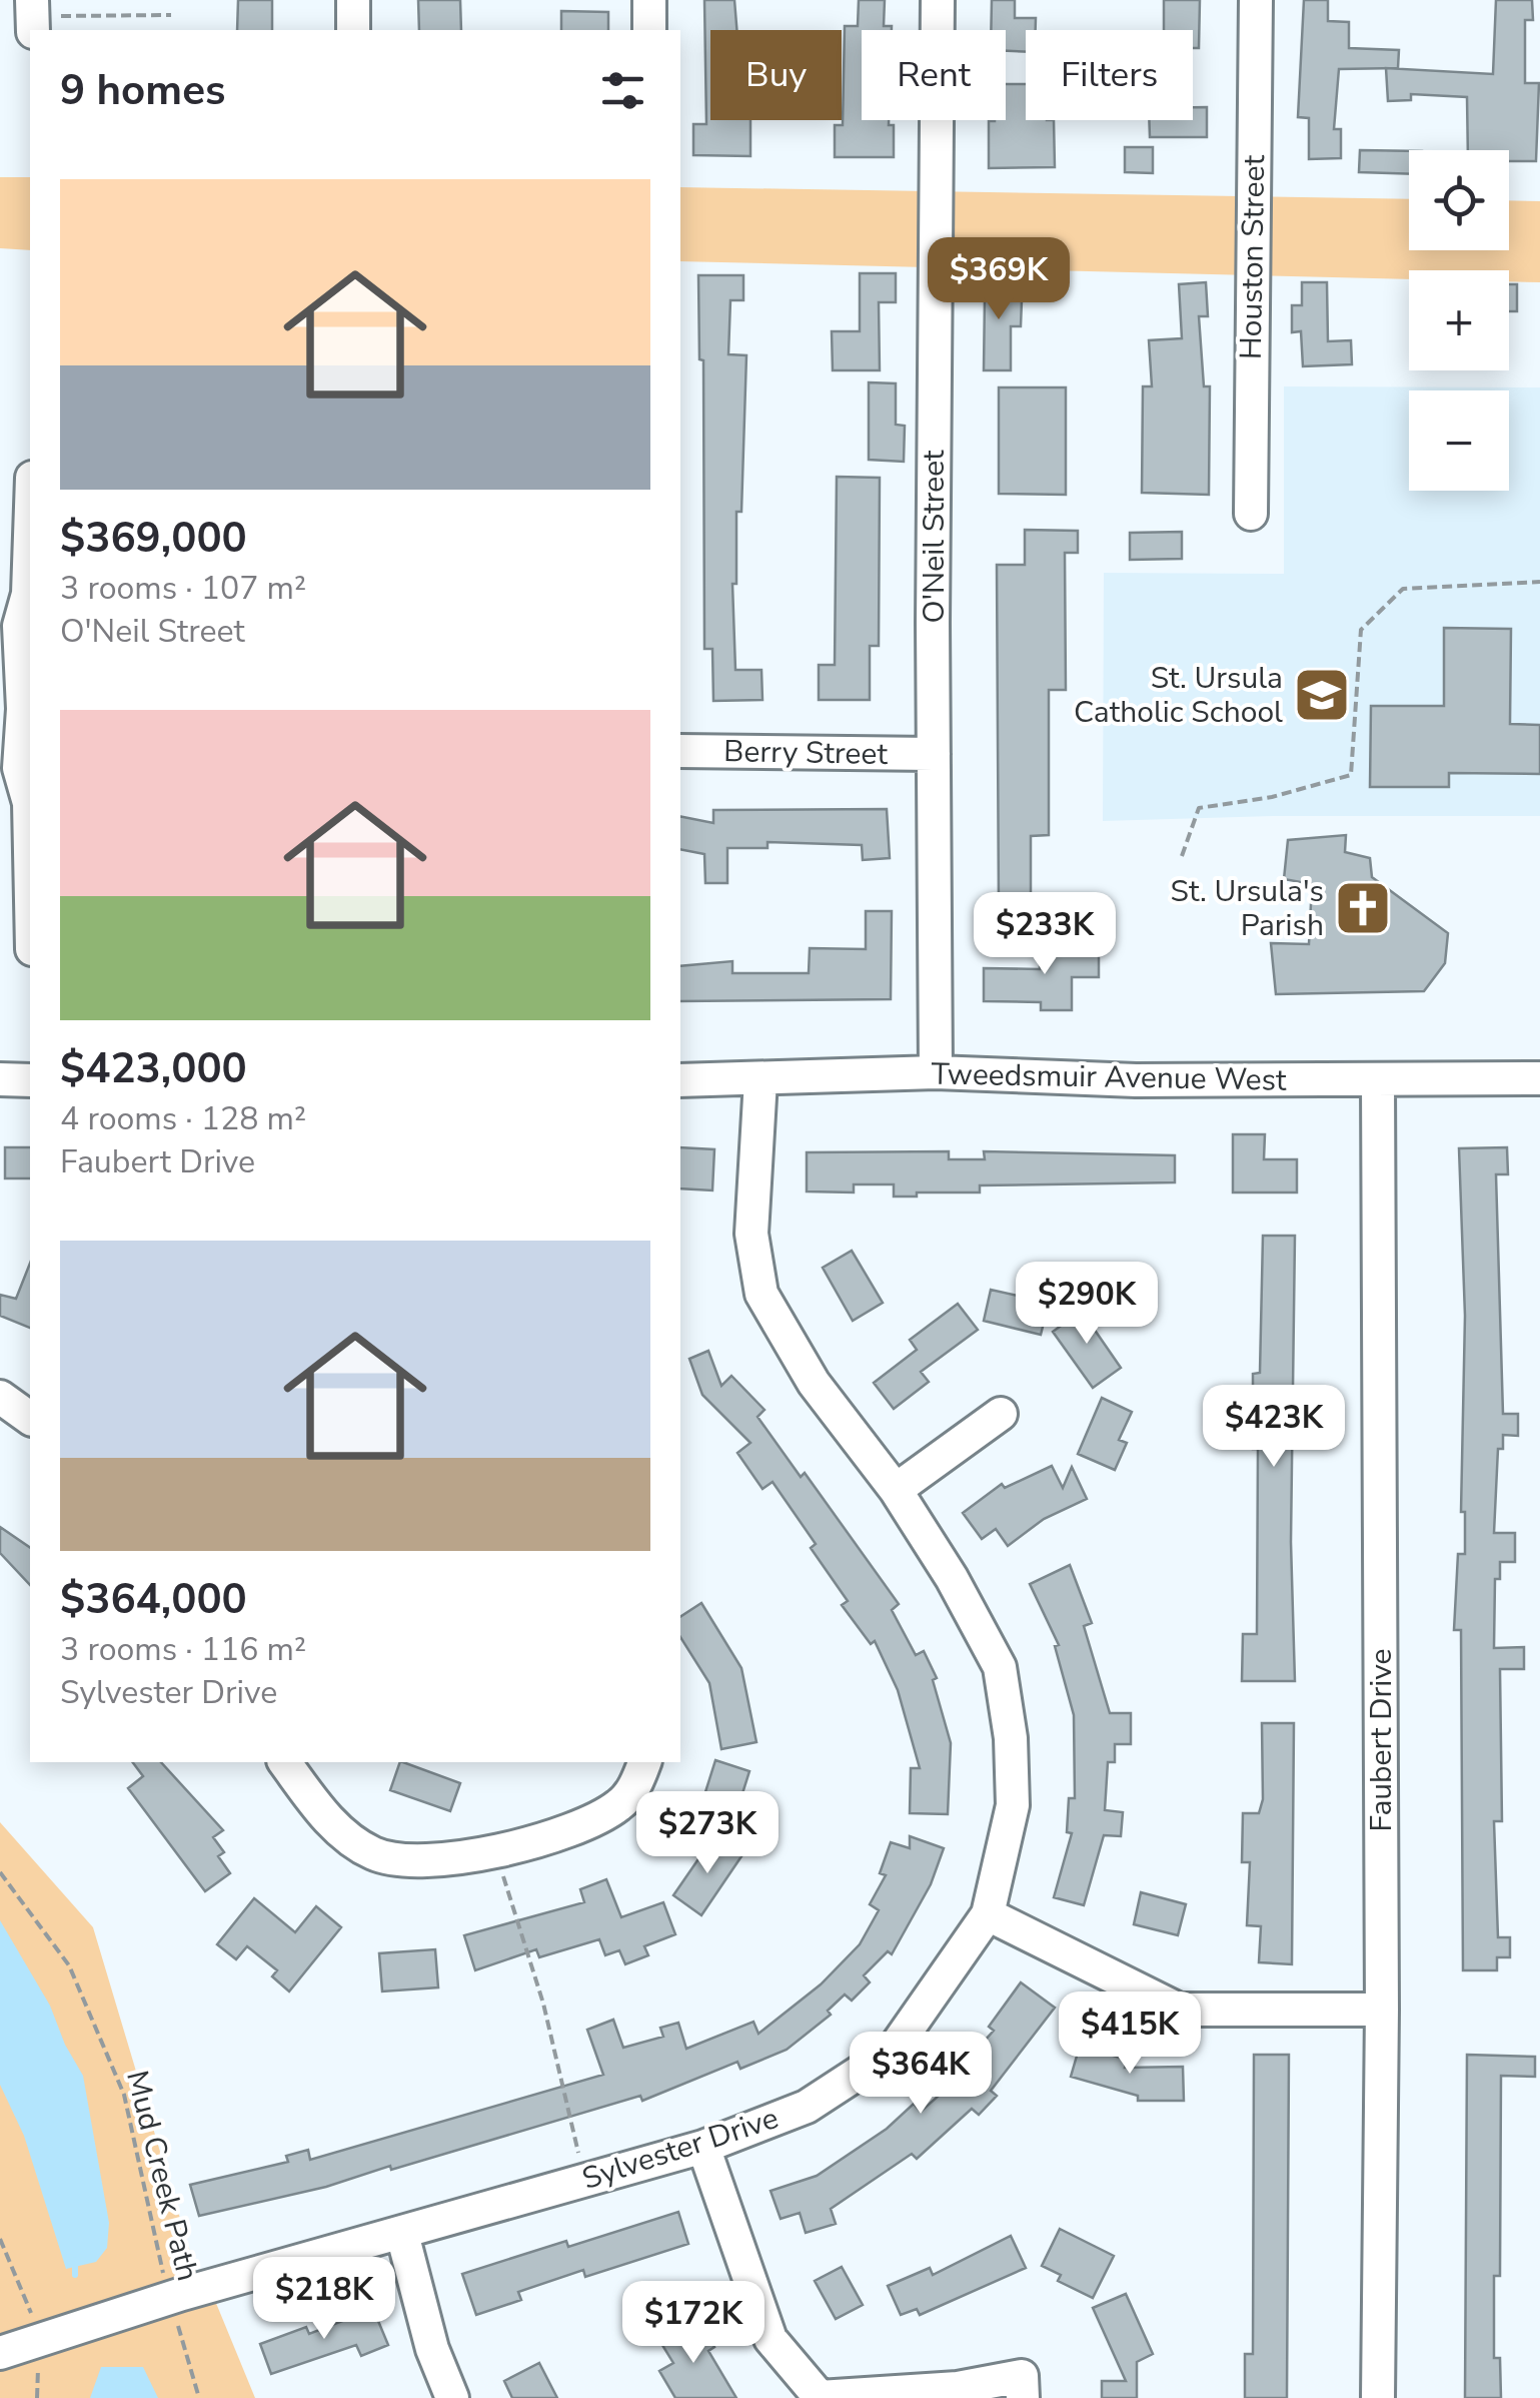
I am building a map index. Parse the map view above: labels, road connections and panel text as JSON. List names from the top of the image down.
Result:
{
  "streets": {
    "street": [
      "Houston Street",
      "O'Neil Street",
      "Berry Street",
      "Tweedsmuir Avenue West",
      "Faubert Drive",
      "Sylvester Drive"
    ],
    "path": ["Mud Creek Path"]
  },
  "crossings": [
    ["O'Neil Street", "Berry Street"],
    ["O'Neil Street", "Tweedsmuir Avenue West"],
    ["Tweedsmuir Avenue West", "Faubert Drive"],
    ["Tweedsmuir Avenue West", "Sylvester Drive"],
    ["Sylvester Drive", "Mud Creek Path"]
  ],
  "places": {
    "school or university": ["St. Ursula Catholic School"],
    "church": ["St. Ursula's Parish"]
  },
  "page": {
    "chip": ["Buy", "Rent", "Filters"],
    "heading": "9 homes",
    "map_buttons": ["+", "−"],
    "list": [
      {
        "name": "$369,000",
        "note": "3 rooms · 107 m² · O'Neil Street"
      },
      {
        "name": "$423,000",
        "note": "4 rooms · 128 m² · Faubert Drive"
      },
      {
        "name": "$364,000",
        "note": "3 rooms · 116 m² · Sylvester Drive"
      }
    ],
    "price": [
      "$369K",
      "$233K",
      "$290K",
      "$423K",
      "$273K",
      "$415K",
      "$364K",
      "$218K",
      "$172K"
    ]
  }
}
